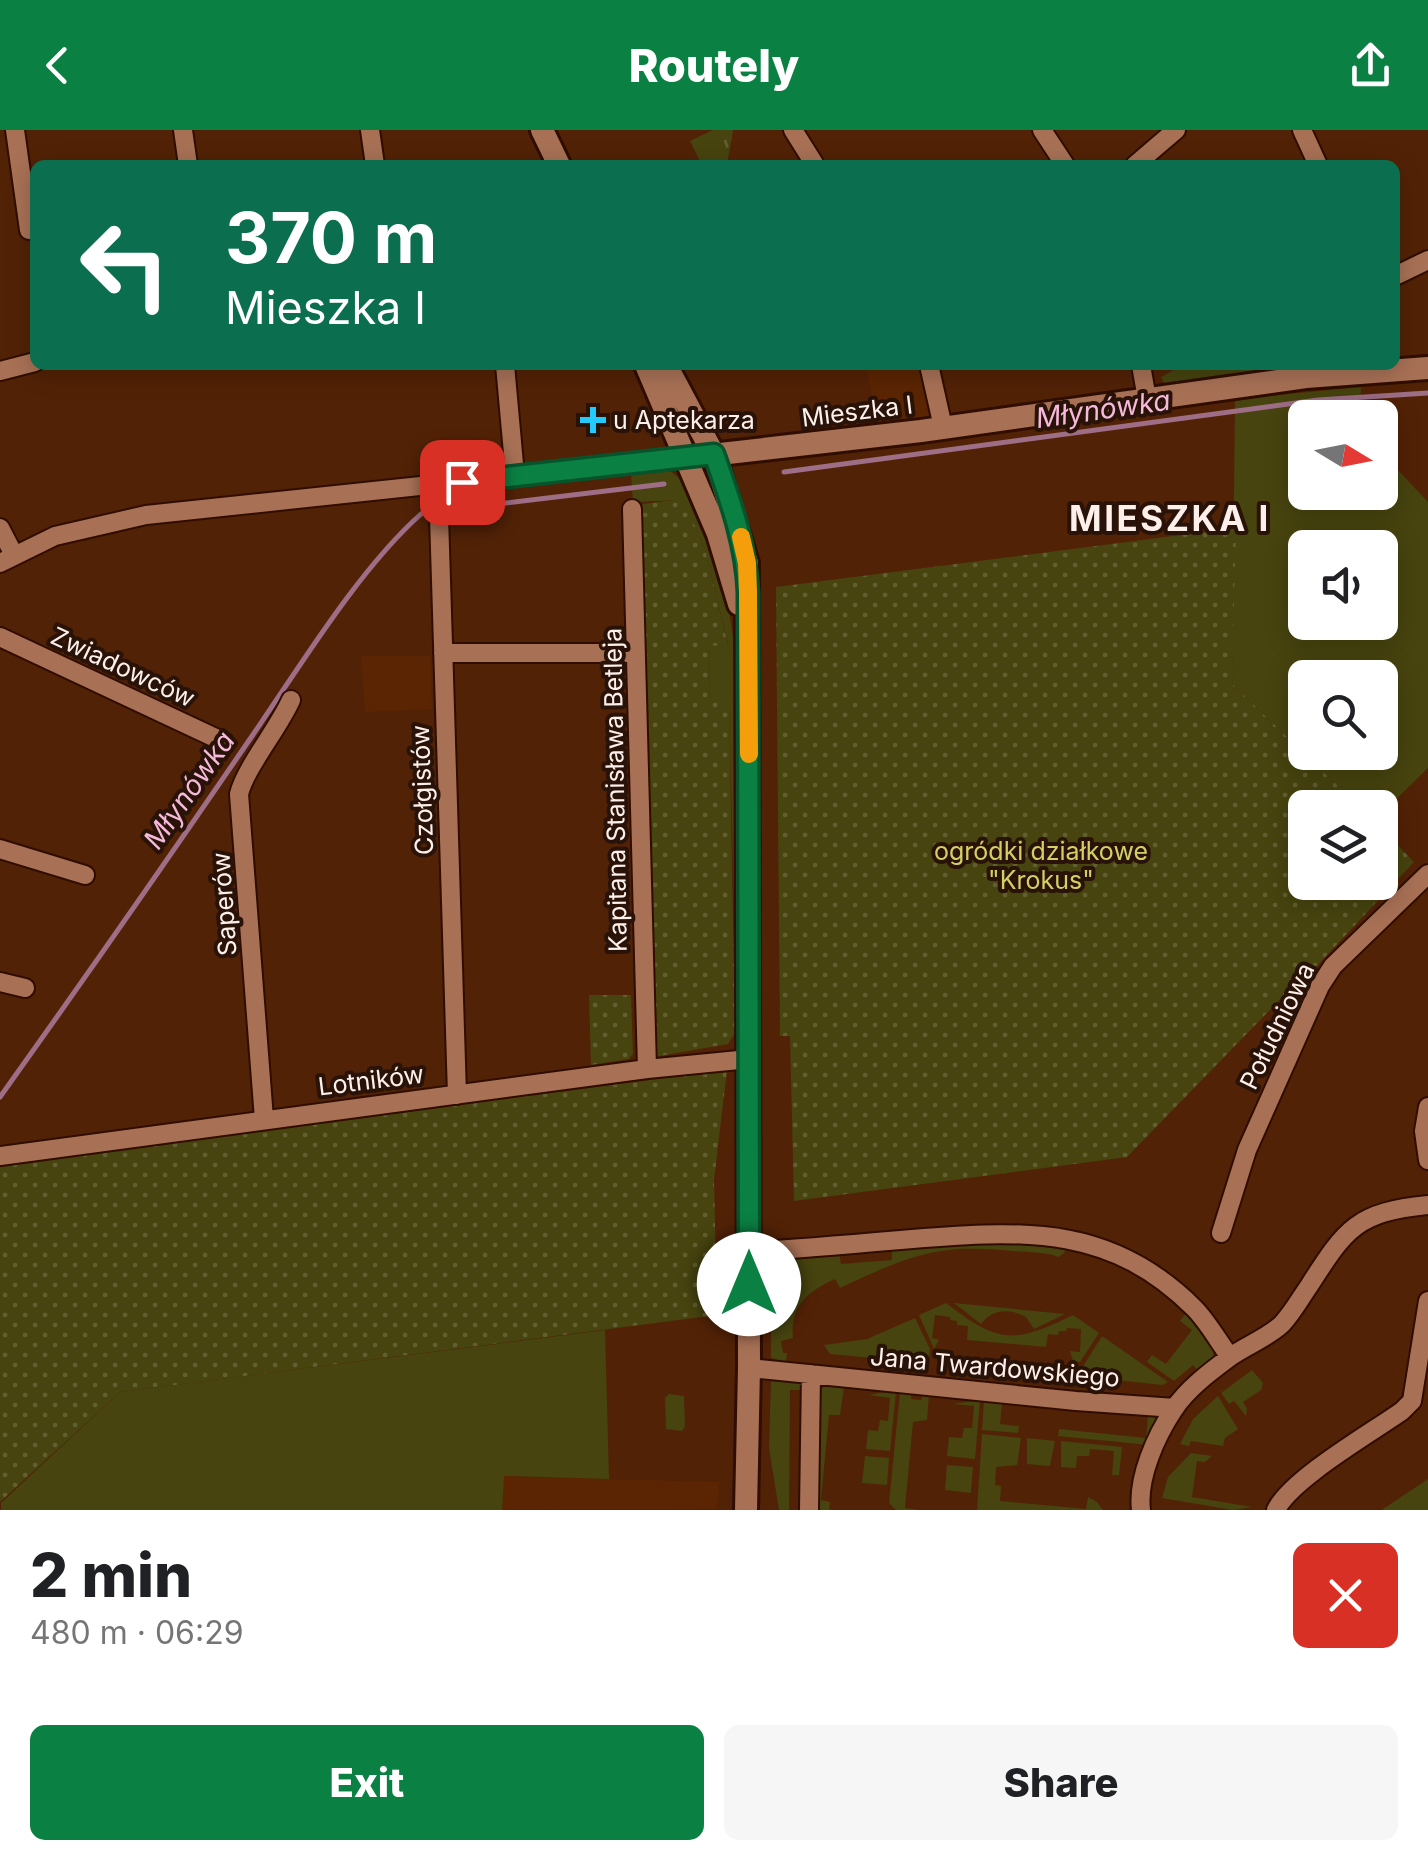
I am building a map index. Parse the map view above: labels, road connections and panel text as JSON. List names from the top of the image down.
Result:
{
  "streets": {
    "street": [
      "Mieszka I",
      "Zwiadowców",
      "Czołgistów",
      "Kapitana Stanisława Betleja",
      "Saperów",
      "Południowa",
      "Lotników",
      "Jana Twardowskiego"
    ]
  },
  "crossings": [
    ["Mieszka I", "Czołgistów"],
    ["Czołgistów", "Lotników"],
    ["Kapitana Stanisława Betleja", "Lotników"],
    ["Saperów", "Lotników"]
  ],
  "districts": ["MIESZKA I"],
  "water": ["Młynówka"],
  "parks": ["ogródki działkowe \"Krokus\""],
  "places": {
    "health": ["u Aptekarza"]
  },
  "north": "right",
  "page": {
    "header": "Routely",
    "turn": ["370 m", "Mieszka I"],
    "heading": ["2 min", "480 m · 06:29"],
    "buttons": ["Exit", "Share"]
  }
}
